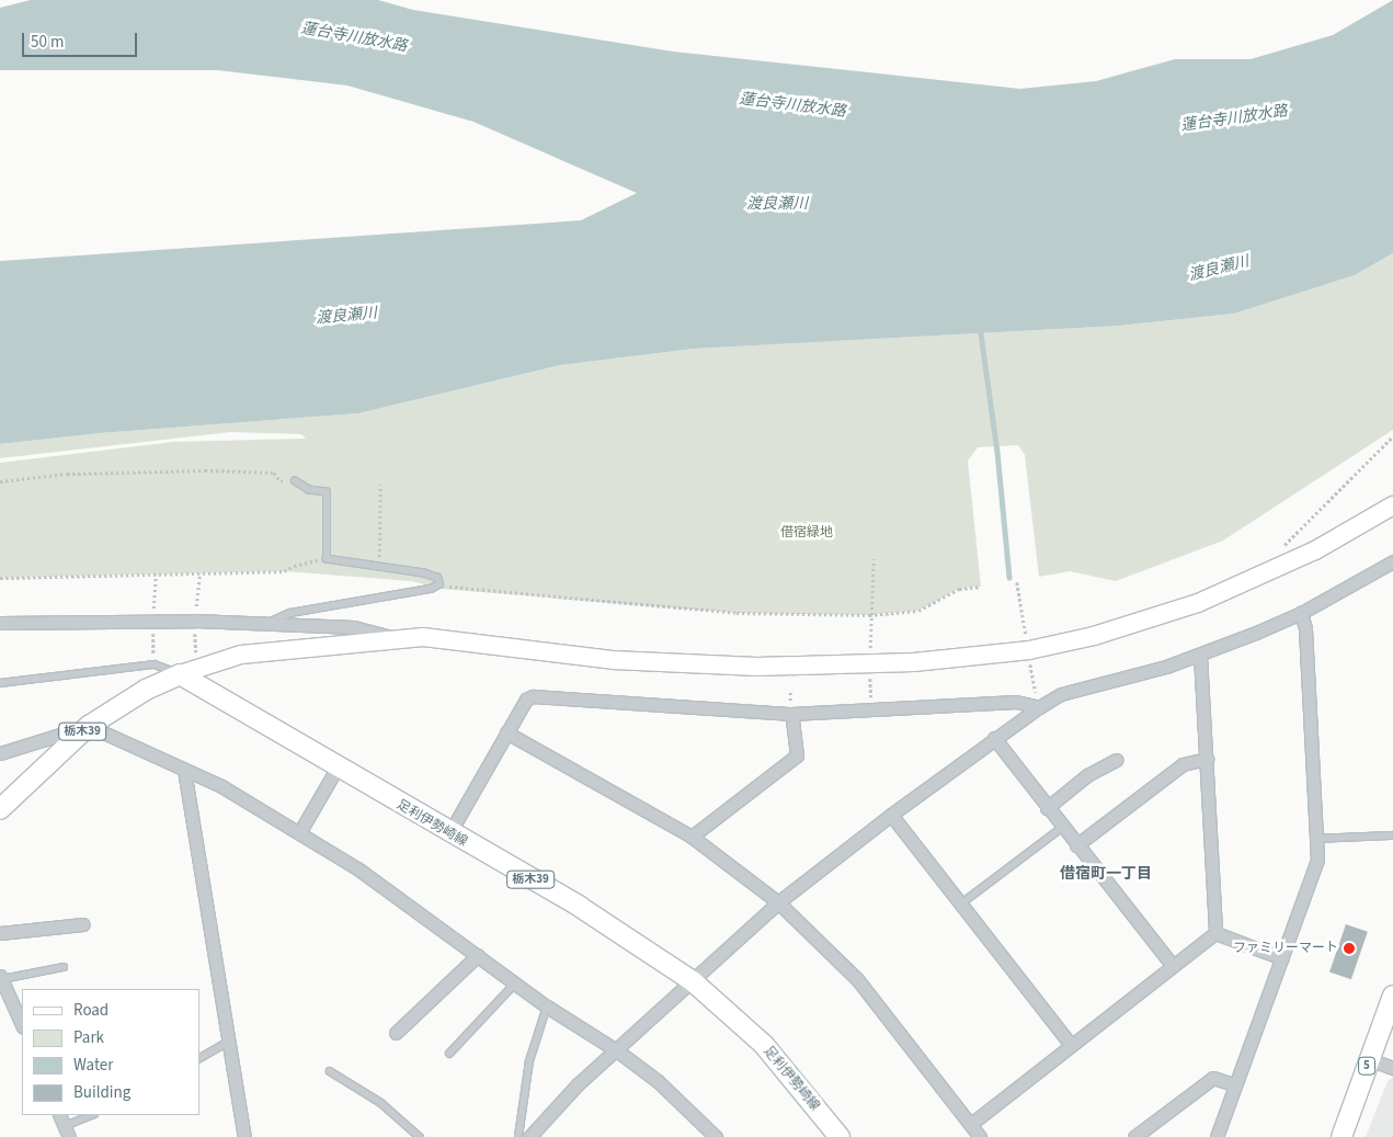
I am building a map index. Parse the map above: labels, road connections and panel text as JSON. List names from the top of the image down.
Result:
{
  "streets": {
    "main road": ["栃木39", "足利伊勢崎線", "5"]
  },
  "crossings": [
    ["栃木39", "足利伊勢崎線"]
  ],
  "districts": ["借宿町一丁目"],
  "water": ["蓮台寺川放水路", "渡良瀬川"],
  "parks": ["借宿緑地"],
  "places": ["ファミリーマート"],
  "legend": [
    "Road",
    "Park",
    "Water",
    "Building"
  ],
  "scale_bar": "50 m"
}
